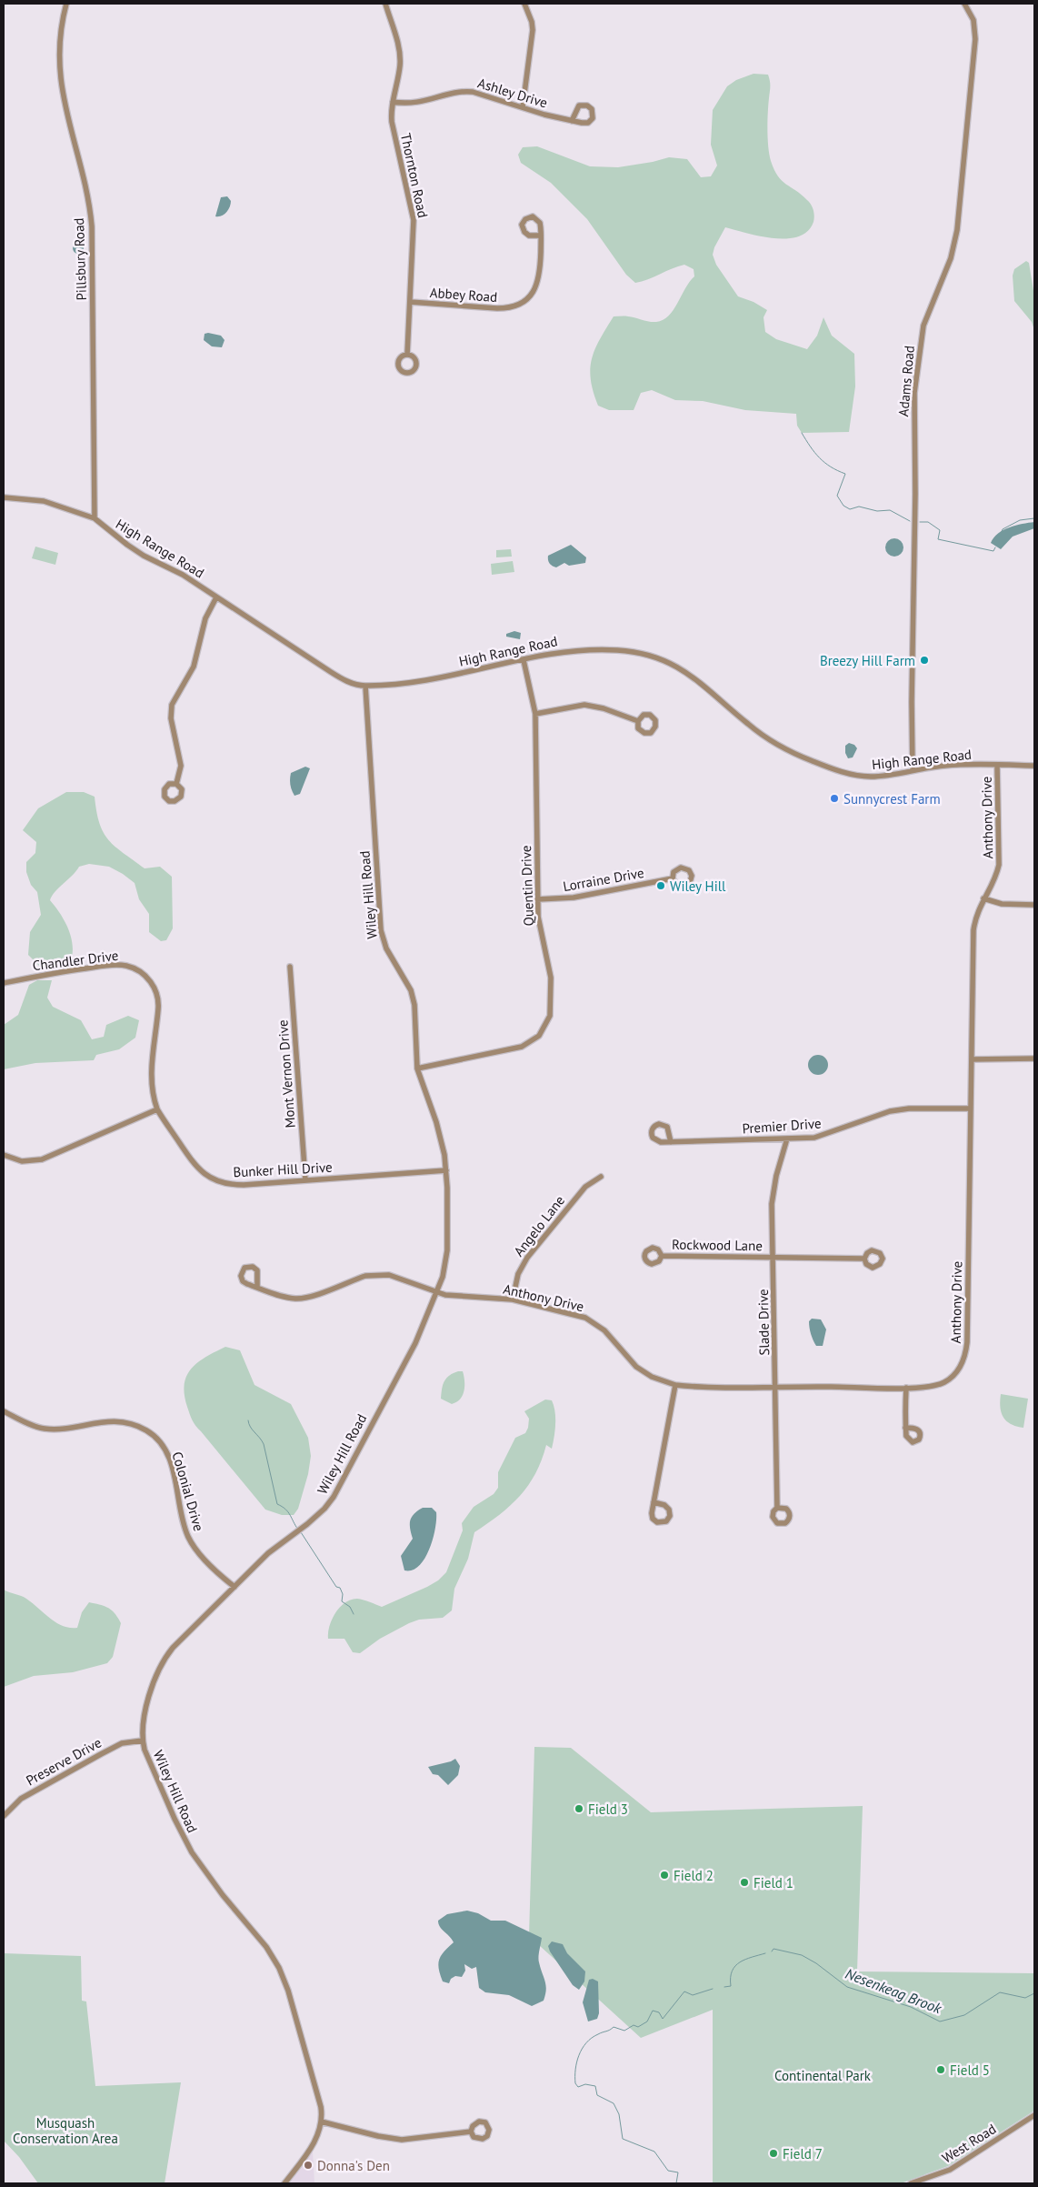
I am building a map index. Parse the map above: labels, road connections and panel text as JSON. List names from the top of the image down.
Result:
{
  "streets": {
    "street": [
      "Ashley Drive",
      "Thornton Road",
      "Pillsbury Road",
      "Abbey Road",
      "Adams Road",
      "High Range Road",
      "Anthony Drive",
      "Lorraine Drive",
      "Quentin Drive",
      "Wiley Hill Road",
      "Chandler Drive",
      "Mont Vernon Drive",
      "Premier Drive",
      "Bunker Hill Drive",
      "Angelo Lane",
      "Rockwood Lane",
      "Slade Drive",
      "Colonial Drive",
      "Preserve Drive",
      "West Road"
    ]
  },
  "crossings": [
    ["Ashley Drive", "Thornton Road"],
    ["Thornton Road", "Abbey Road"],
    ["Pillsbury Road", "High Range Road"],
    ["Adams Road", "High Range Road"],
    ["High Range Road", "Anthony Drive"],
    ["High Range Road", "Quentin Drive"],
    ["High Range Road", "Wiley Hill Road"],
    ["Anthony Drive", "Wiley Hill Road"],
    ["Anthony Drive", "Premier Drive"],
    ["Anthony Drive", "Angelo Lane"],
    ["Anthony Drive", "Slade Drive"],
    ["Lorraine Drive", "Quentin Drive"],
    ["Quentin Drive", "Wiley Hill Road"],
    ["Wiley Hill Road", "Bunker Hill Drive"],
    ["Wiley Hill Road", "Colonial Drive"],
    ["Wiley Hill Road", "Preserve Drive"],
    ["Chandler Drive", "Bunker Hill Drive"],
    ["Mont Vernon Drive", "Bunker Hill Drive"],
    ["Premier Drive", "Slade Drive"],
    ["Rockwood Lane", "Slade Drive"]
  ],
  "water": ["Nesenkeag Brook"],
  "parks": ["Continental Park", "Musquash Conservation Area"],
  "places": [
    "Breezy Hill Farm",
    "Sunnycrest Farm",
    "Wiley Hill",
    "Field 3",
    "Field 2",
    "Field 1",
    "Field 5",
    "Field 7",
    "Donna's Den"
  ]
}
